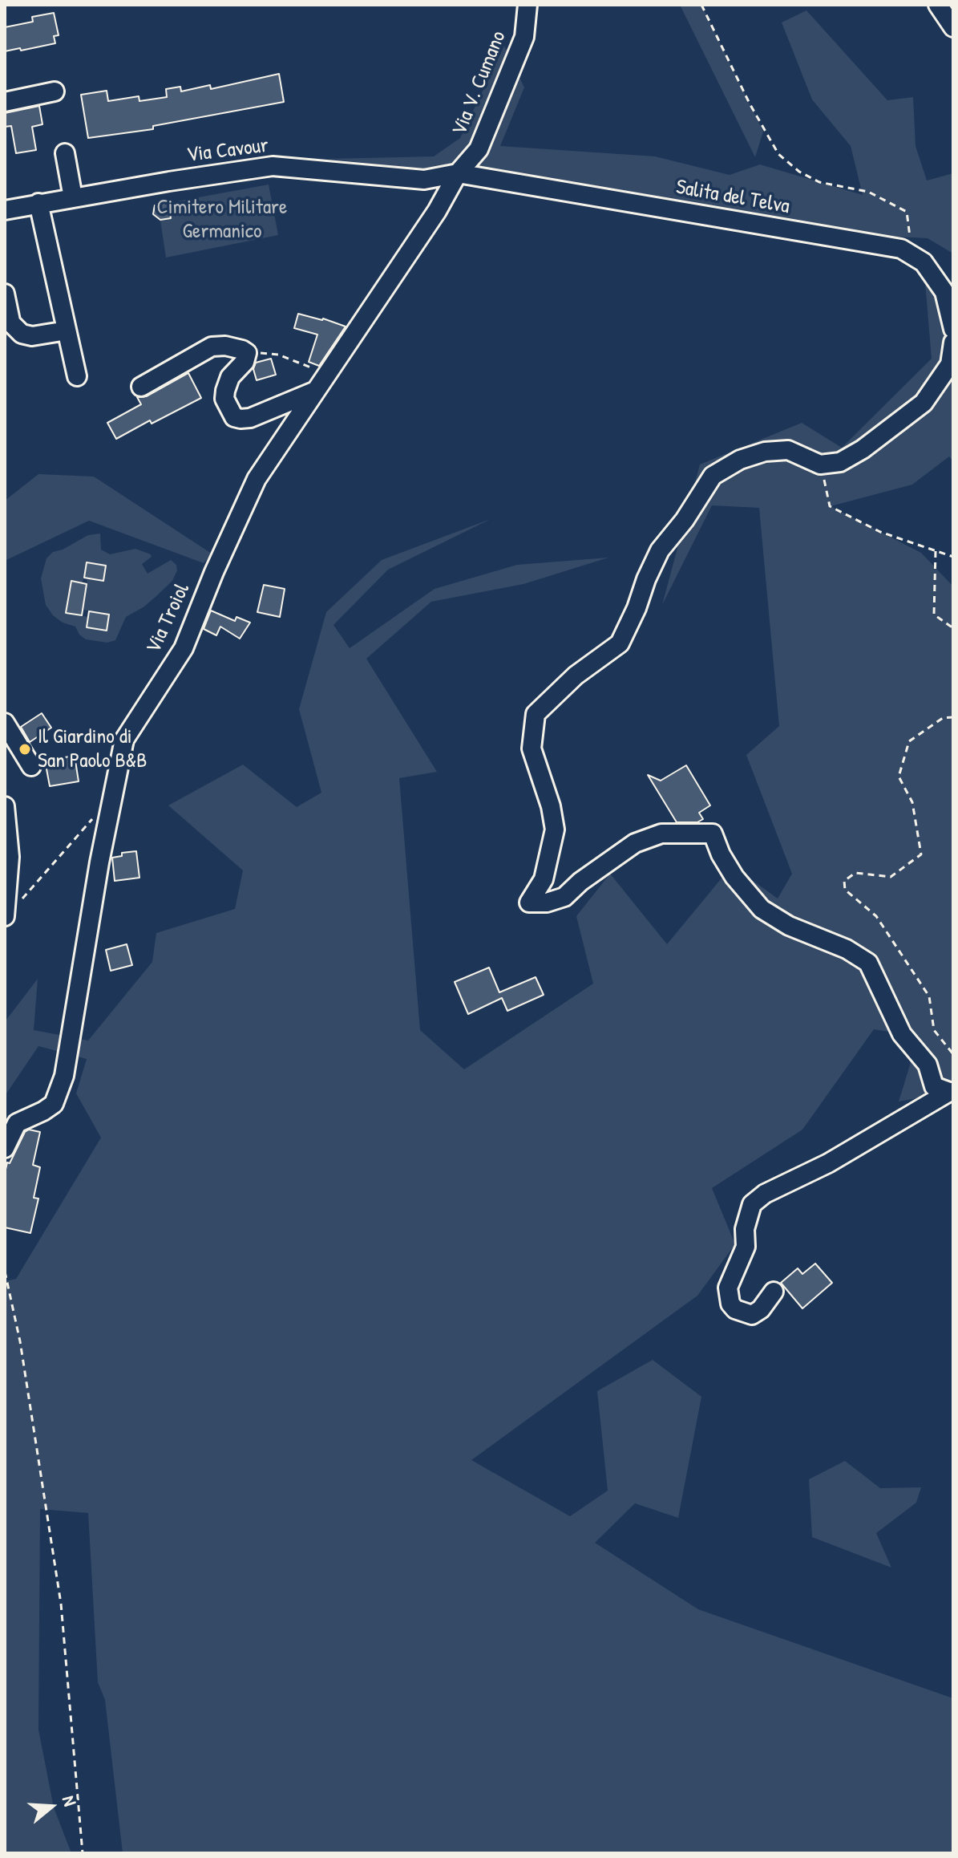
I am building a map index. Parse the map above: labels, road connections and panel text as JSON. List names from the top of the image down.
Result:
{
  "streets": {
    "street": [
      "Via V. Cumano",
      "Via Cavour",
      "Salita del Telva",
      "Via Troiol"
    ]
  },
  "crossings": [
    ["Via V. Cumano", "Via Cavour"],
    ["Via V. Cumano", "Salita del Telva"],
    ["Via V. Cumano", "Via Troiol"],
    ["Via Cavour", "Salita del Telva"],
    ["Via Cavour", "Via Troiol"],
    ["Salita del Telva", "Via Troiol"]
  ],
  "parks": ["Cimitero Militare Germanico"],
  "places": ["Il Giardino di San Paolo B&B"],
  "north": "right"
}
